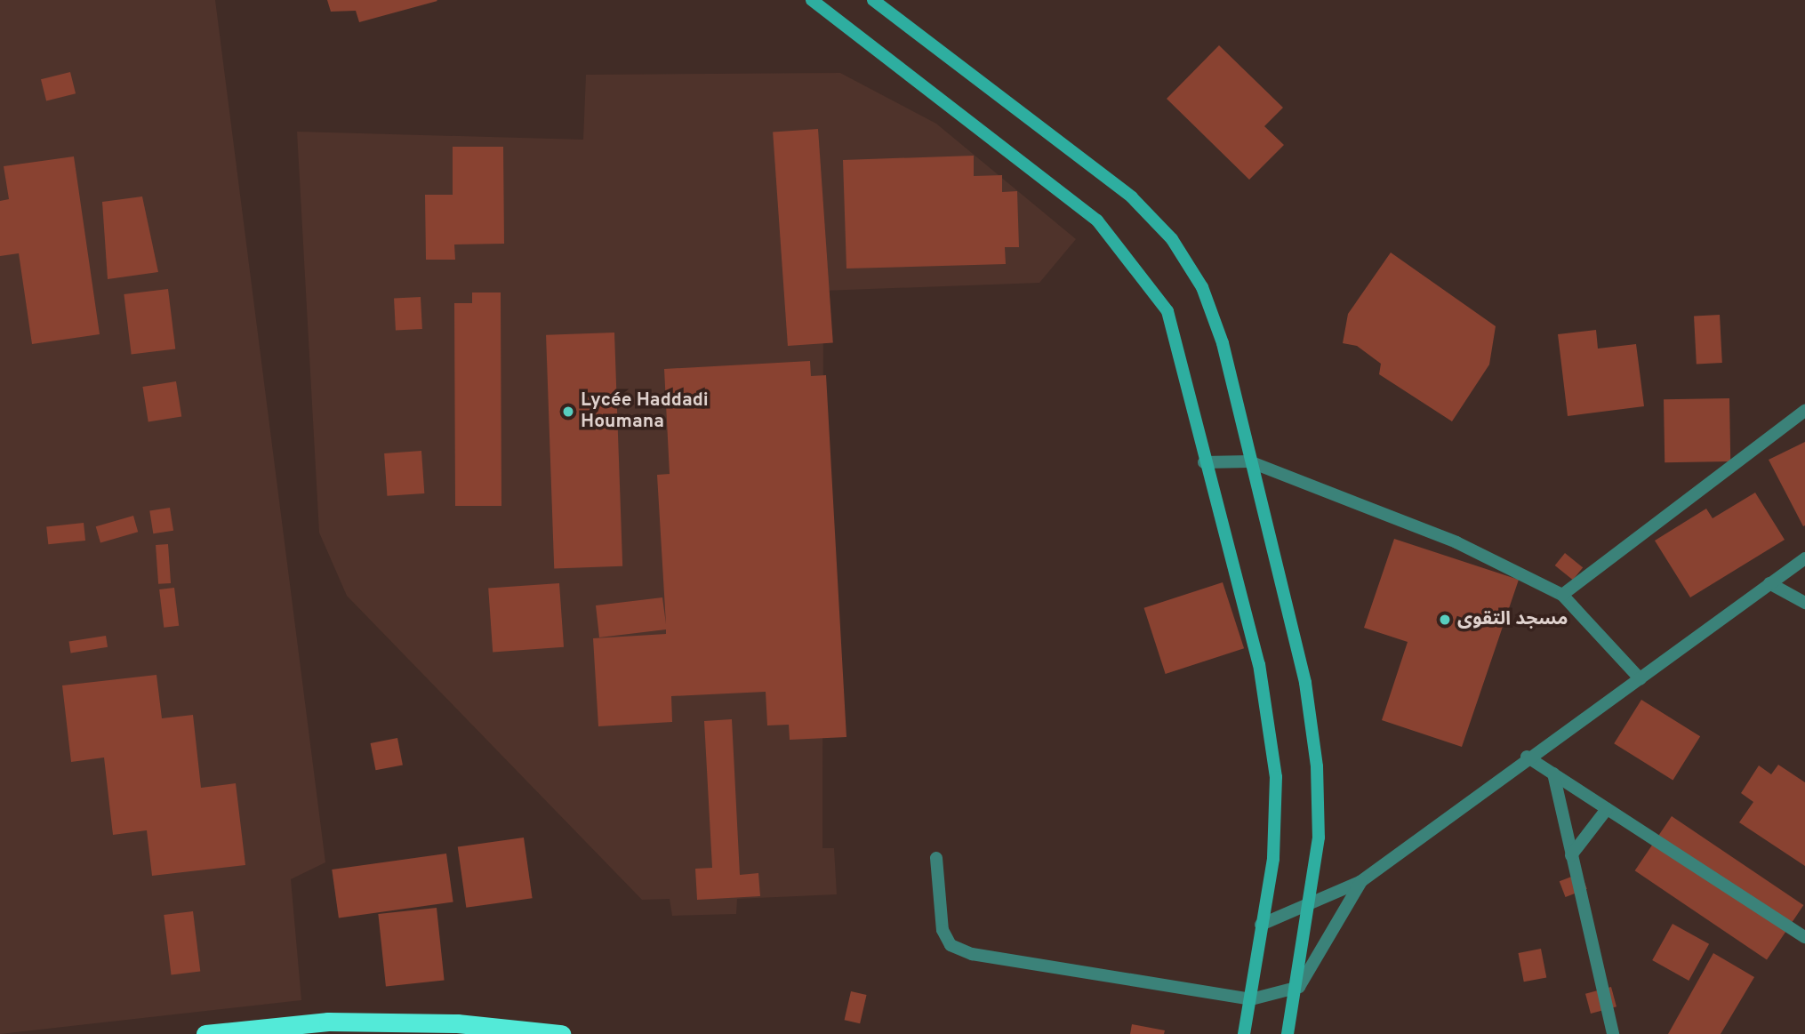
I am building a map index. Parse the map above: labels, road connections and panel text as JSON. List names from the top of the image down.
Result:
{
  "places": ["Lycée Haddadi Houmana", "مسجد التقوى"]
}
